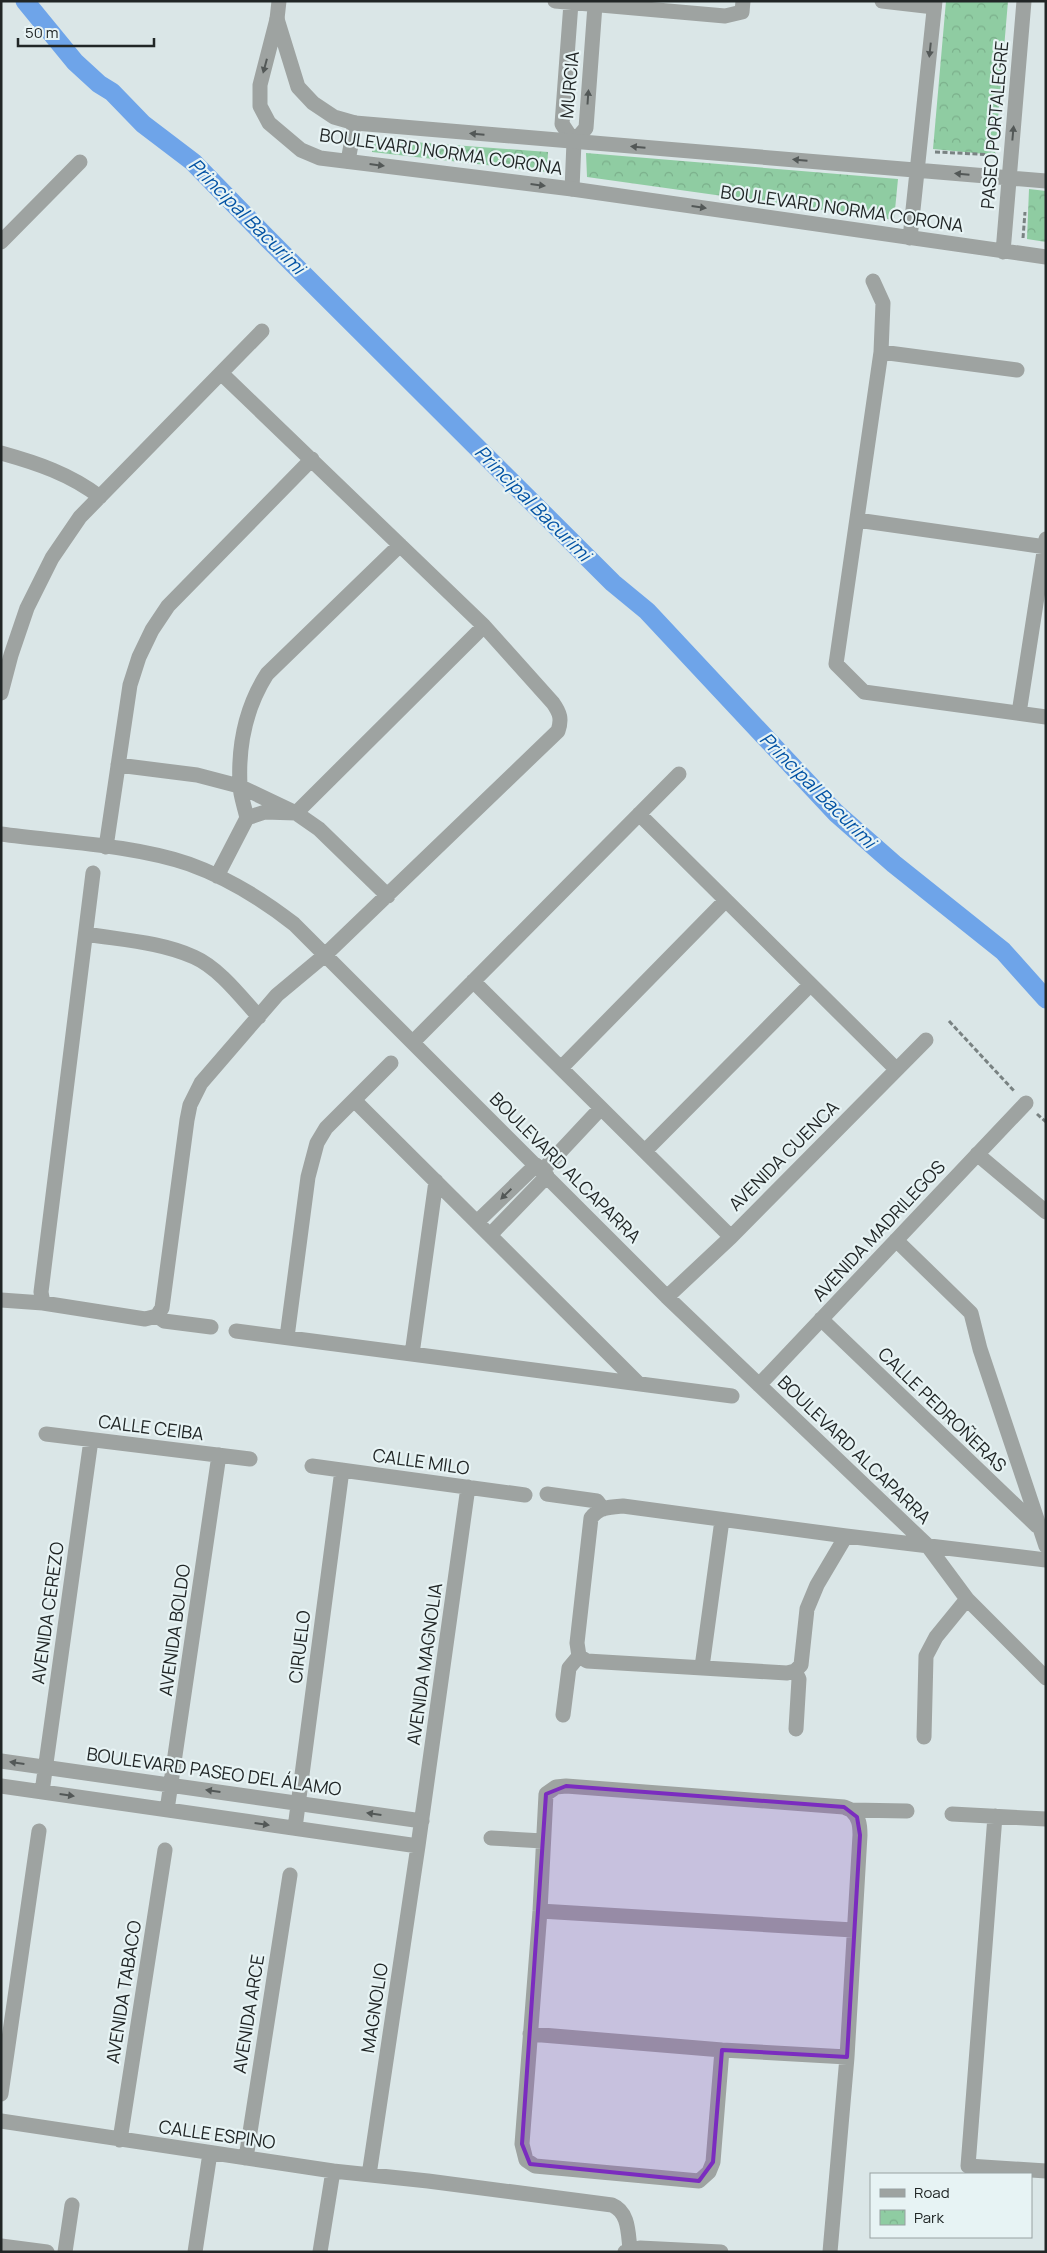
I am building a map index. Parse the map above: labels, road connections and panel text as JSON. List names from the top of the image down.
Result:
{
  "streets": {
    "street": [
      "MURCIA",
      "PASEO PORTALEGRE",
      "BOULEVARD NORMA CORONA",
      "AVENIDA CUENCA",
      "BOULEVARD ALCAPARRA",
      "AVENIDA MADRILEGOS",
      "CALLE PEDROÑERAS",
      "CALLE CEIBA",
      "CALLE MILO",
      "AVENIDA CEREZO",
      "AVENIDA BOLDO",
      "CIRUELO",
      "AVENIDA MAGNOLIA",
      "BOULEVARD PASEO DEL ÁLAMO",
      "AVENIDA TABACO",
      "MAGNOLIO",
      "AVENIDA ARCE",
      "CALLE ESPINO"
    ]
  },
  "crossings": [
    ["MURCIA", "BOULEVARD NORMA CORONA"],
    ["PASEO PORTALEGRE", "BOULEVARD NORMA CORONA"],
    ["AVENIDA CUENCA", "BOULEVARD ALCAPARRA"],
    ["BOULEVARD ALCAPARRA", "AVENIDA MADRILEGOS"],
    ["AVENIDA MADRILEGOS", "CALLE PEDROÑERAS"],
    ["CALLE CEIBA", "AVENIDA CEREZO"],
    ["CALLE CEIBA", "AVENIDA BOLDO"],
    ["CALLE MILO", "CIRUELO"],
    ["CALLE MILO", "AVENIDA MAGNOLIA"],
    ["AVENIDA CEREZO", "BOULEVARD PASEO DEL ÁLAMO"],
    ["AVENIDA BOLDO", "BOULEVARD PASEO DEL ÁLAMO"],
    ["CIRUELO", "BOULEVARD PASEO DEL ÁLAMO"],
    ["AVENIDA MAGNOLIA", "BOULEVARD PASEO DEL ÁLAMO"],
    ["AVENIDA MAGNOLIA", "MAGNOLIO"],
    ["AVENIDA TABACO", "CALLE ESPINO"],
    ["MAGNOLIO", "CALLE ESPINO"],
    ["AVENIDA ARCE", "CALLE ESPINO"]
  ],
  "water": ["Principal Bacurimi"],
  "legend": ["Road", "Park"],
  "scale_bar": "50 m"
}
